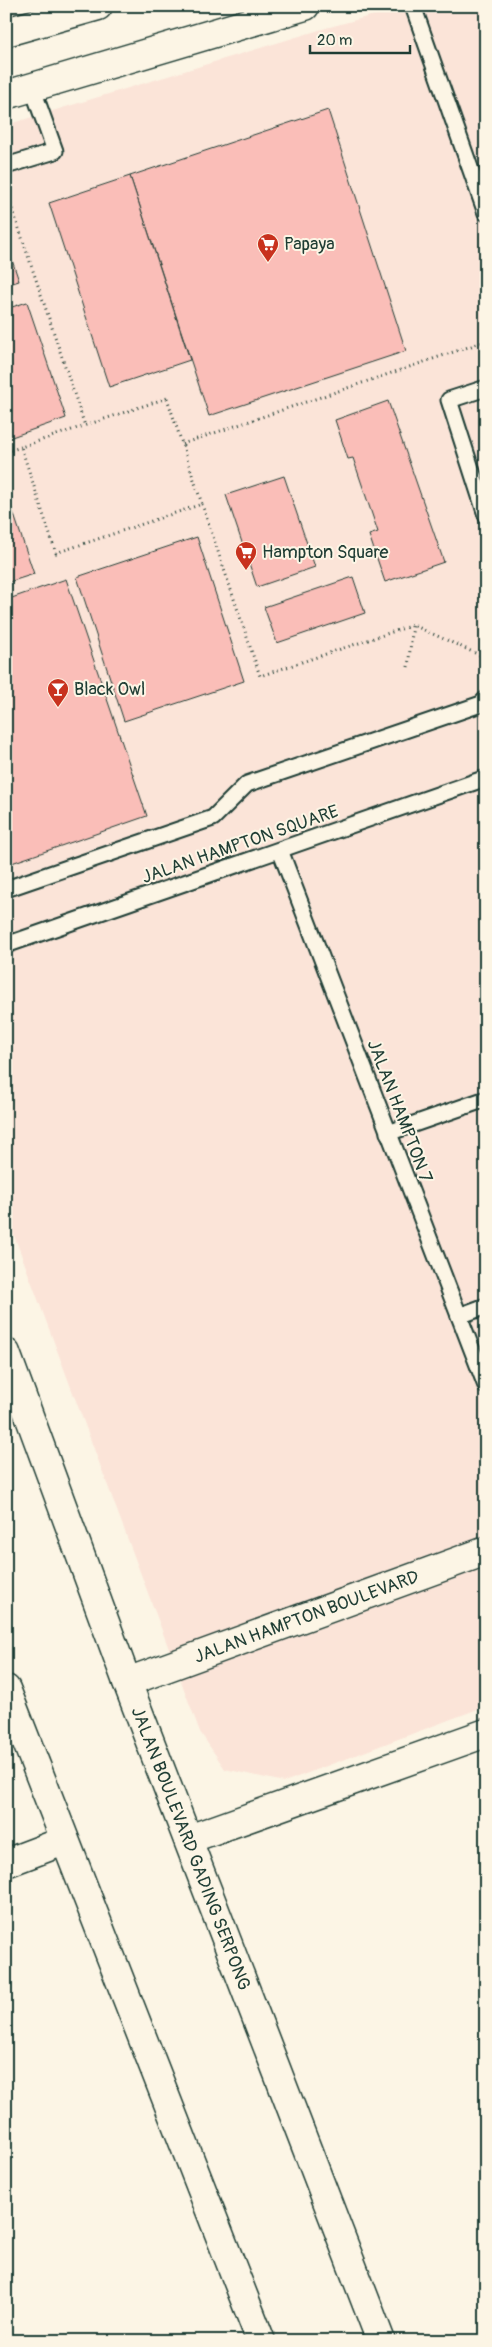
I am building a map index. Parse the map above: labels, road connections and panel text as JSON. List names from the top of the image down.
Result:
{
  "streets": {
    "main road": ["JALAN HAMPTON BOULEVARD", "JALAN BOULEVARD GADING SERPONG"],
    "lane": ["JALAN HAMPTON SQUARE", "JALAN HAMPTON 7"]
  },
  "crossings": [
    ["JALAN HAMPTON SQUARE", "JALAN HAMPTON 7"],
    ["JALAN HAMPTON BOULEVARD", "JALAN BOULEVARD GADING SERPONG"]
  ],
  "places": {
    "supermarket": ["Papaya", "Hampton Square"],
    "bar": ["Black Owl"]
  },
  "scale_bar": "20 m"
}
